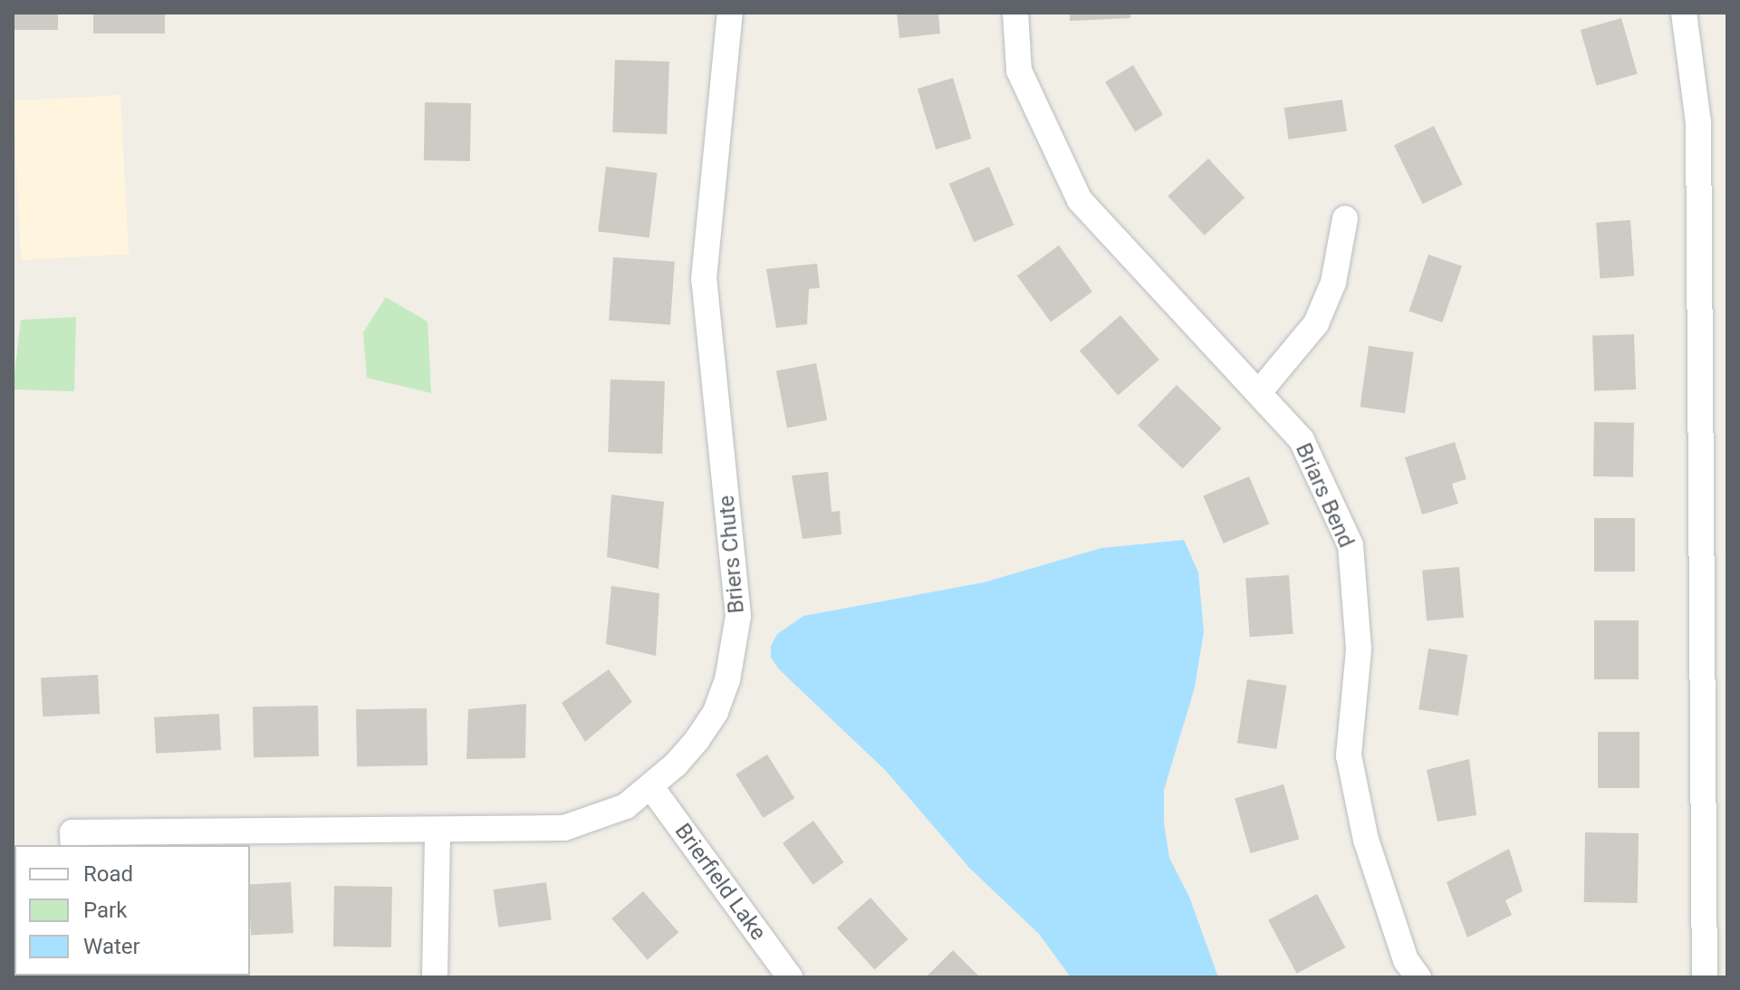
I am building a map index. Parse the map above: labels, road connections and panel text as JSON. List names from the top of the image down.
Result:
{
  "streets": {
    "street": ["Briars Bend", "Briers Chute", "Brierfield Lake"]
  },
  "crossings": [
    ["Briers Chute", "Brierfield Lake"]
  ],
  "legend": ["Road", "Park", "Water"]
}
